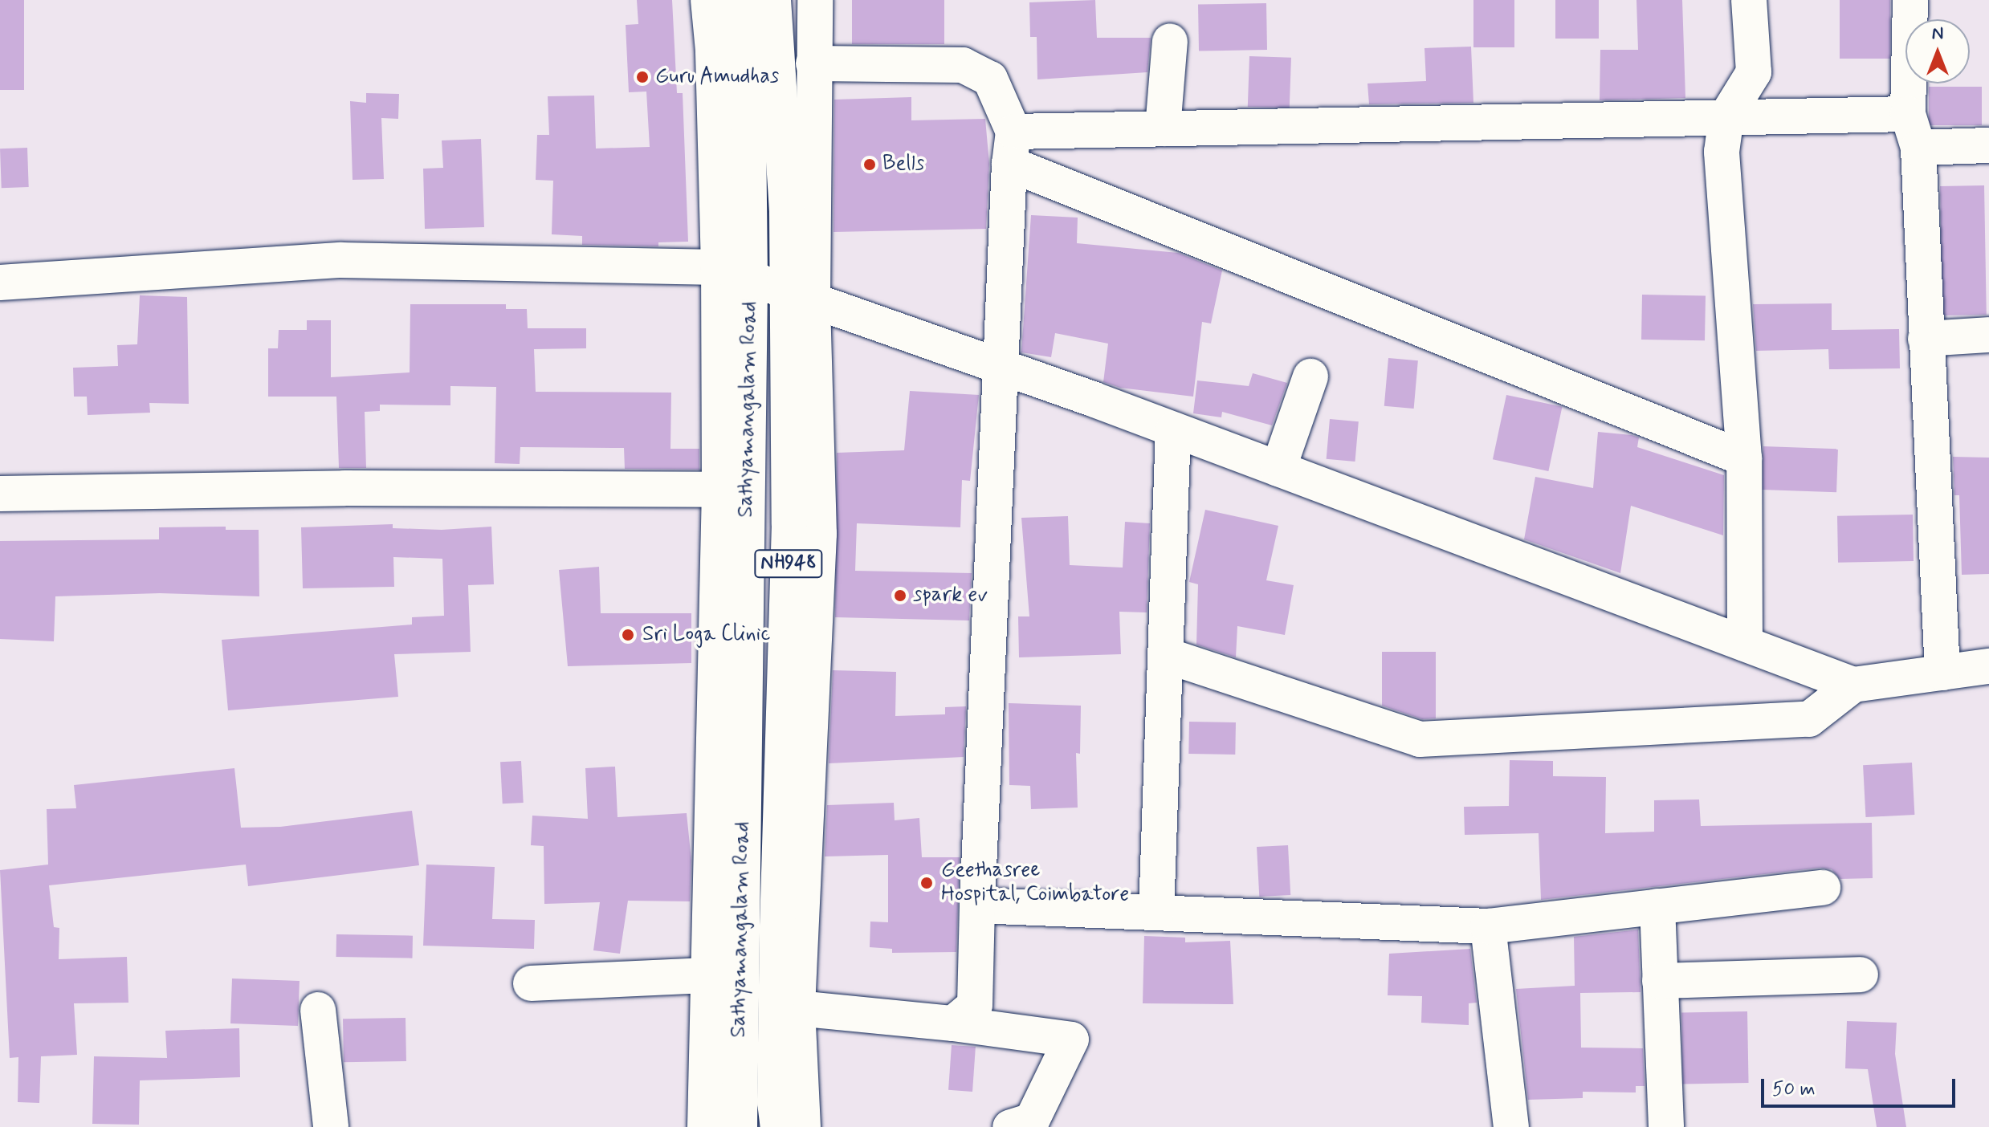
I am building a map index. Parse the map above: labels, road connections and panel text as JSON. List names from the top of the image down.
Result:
{
  "streets": {
    "main road": ["Sathyamangalam Road", "NH948"]
  },
  "places": [
    "Guru Amudhas",
    "Bells",
    "spark ev",
    "Sri Loga Clinic",
    "Geethasree Hospital, Coimbatore"
  ],
  "scale_bar": "50 m",
  "north": "top"
}
